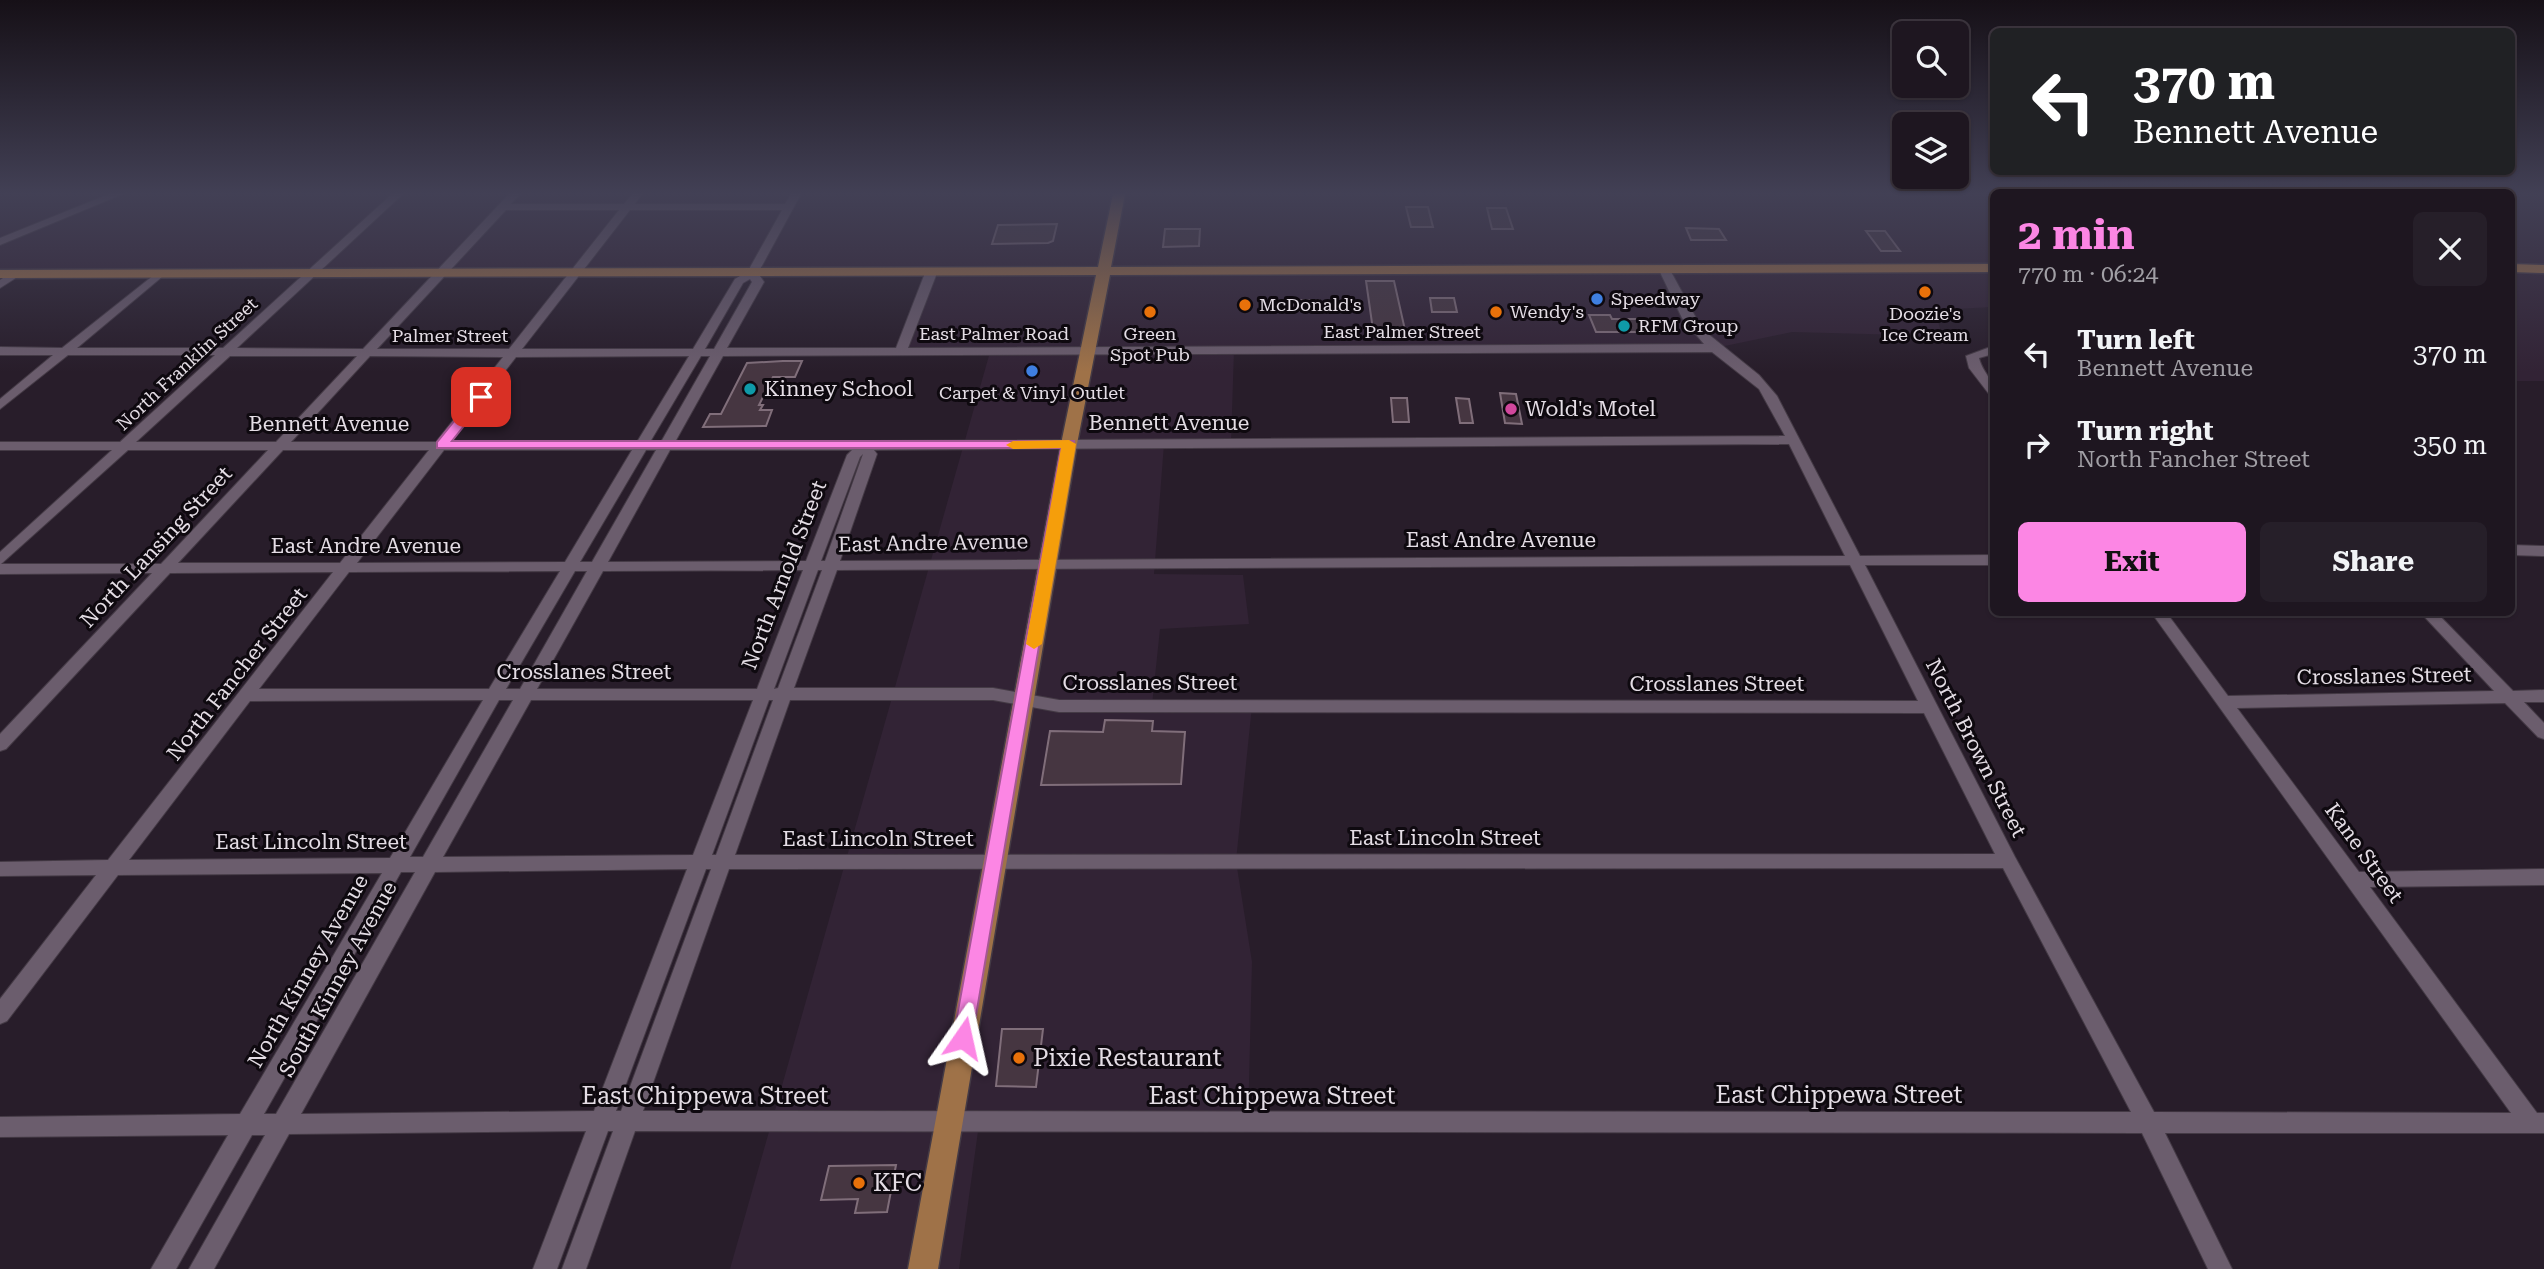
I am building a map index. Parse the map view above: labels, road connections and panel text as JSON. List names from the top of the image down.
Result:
{
  "streets": {
    "street": [
      "East Palmer Street",
      "East Palmer Road",
      "Palmer Street",
      "North Franklin Street",
      "Bennett Avenue",
      "East Andre Avenue",
      "North Lansing Street",
      "North Arnold Street",
      "Crosslanes Street",
      "North Fancher Street",
      "North Brown Street",
      "East Lincoln Street",
      "Kane Street",
      "North Kinney Avenue",
      "South Kinney Avenue",
      "East Chippewa Street"
    ]
  },
  "crossings": [
    ["East Palmer Street", "East Palmer Road"],
    ["East Palmer Street", "North Brown Street"],
    ["East Palmer Road", "Palmer Street"],
    ["Palmer Street", "North Franklin Street"],
    ["Palmer Street", "North Lansing Street"],
    ["Palmer Street", "North Fancher Street"],
    ["Palmer Street", "North Kinney Avenue"],
    ["Palmer Street", "South Kinney Avenue"],
    ["North Franklin Street", "Bennett Avenue"],
    ["Bennett Avenue", "North Lansing Street"],
    ["Bennett Avenue", "North Arnold Street"],
    ["Bennett Avenue", "North Fancher Street"],
    ["Bennett Avenue", "North Brown Street"],
    ["Bennett Avenue", "North Kinney Avenue"],
    ["Bennett Avenue", "South Kinney Avenue"],
    ["East Andre Avenue", "North Lansing Street"],
    ["East Andre Avenue", "North Arnold Street"],
    ["East Andre Avenue", "North Fancher Street"],
    ["East Andre Avenue", "North Brown Street"],
    ["East Andre Avenue", "North Kinney Avenue"],
    ["East Andre Avenue", "South Kinney Avenue"],
    ["North Arnold Street", "Crosslanes Street"],
    ["North Arnold Street", "East Lincoln Street"],
    ["North Arnold Street", "East Chippewa Street"],
    ["Crosslanes Street", "North Fancher Street"],
    ["Crosslanes Street", "North Brown Street"],
    ["Crosslanes Street", "Kane Street"],
    ["Crosslanes Street", "North Kinney Avenue"],
    ["Crosslanes Street", "South Kinney Avenue"],
    ["North Fancher Street", "East Lincoln Street"],
    ["North Brown Street", "East Lincoln Street"],
    ["North Brown Street", "East Chippewa Street"],
    ["East Lincoln Street", "North Kinney Avenue"],
    ["East Lincoln Street", "South Kinney Avenue"],
    ["Kane Street", "East Chippewa Street"],
    ["North Kinney Avenue", "South Kinney Avenue"],
    ["North Kinney Avenue", "East Chippewa Street"],
    ["South Kinney Avenue", "East Chippewa Street"]
  ],
  "places": [
    "Doozie's Ice Cream",
    "Speedway",
    "McDonald's",
    "Green Spot Pub",
    "Wendy's",
    "RFM Group",
    "Carpet & Vinyl Outlet",
    "Kinney School",
    "Wold's Motel",
    "Pixie Restaurant",
    "KFC"
  ],
  "page": {
    "turn": ["370 m", "Bennett Avenue"],
    "heading": ["2 min", "770 m · 06:24"],
    "list": [
      {
        "name": "Turn left",
        "note": "Bennett Avenue",
        "value": "370 m"
      },
      {
        "name": "Turn right",
        "note": "North Fancher Street",
        "value": "350 m"
      }
    ],
    "buttons": ["Exit", "Share"]
  }
}
